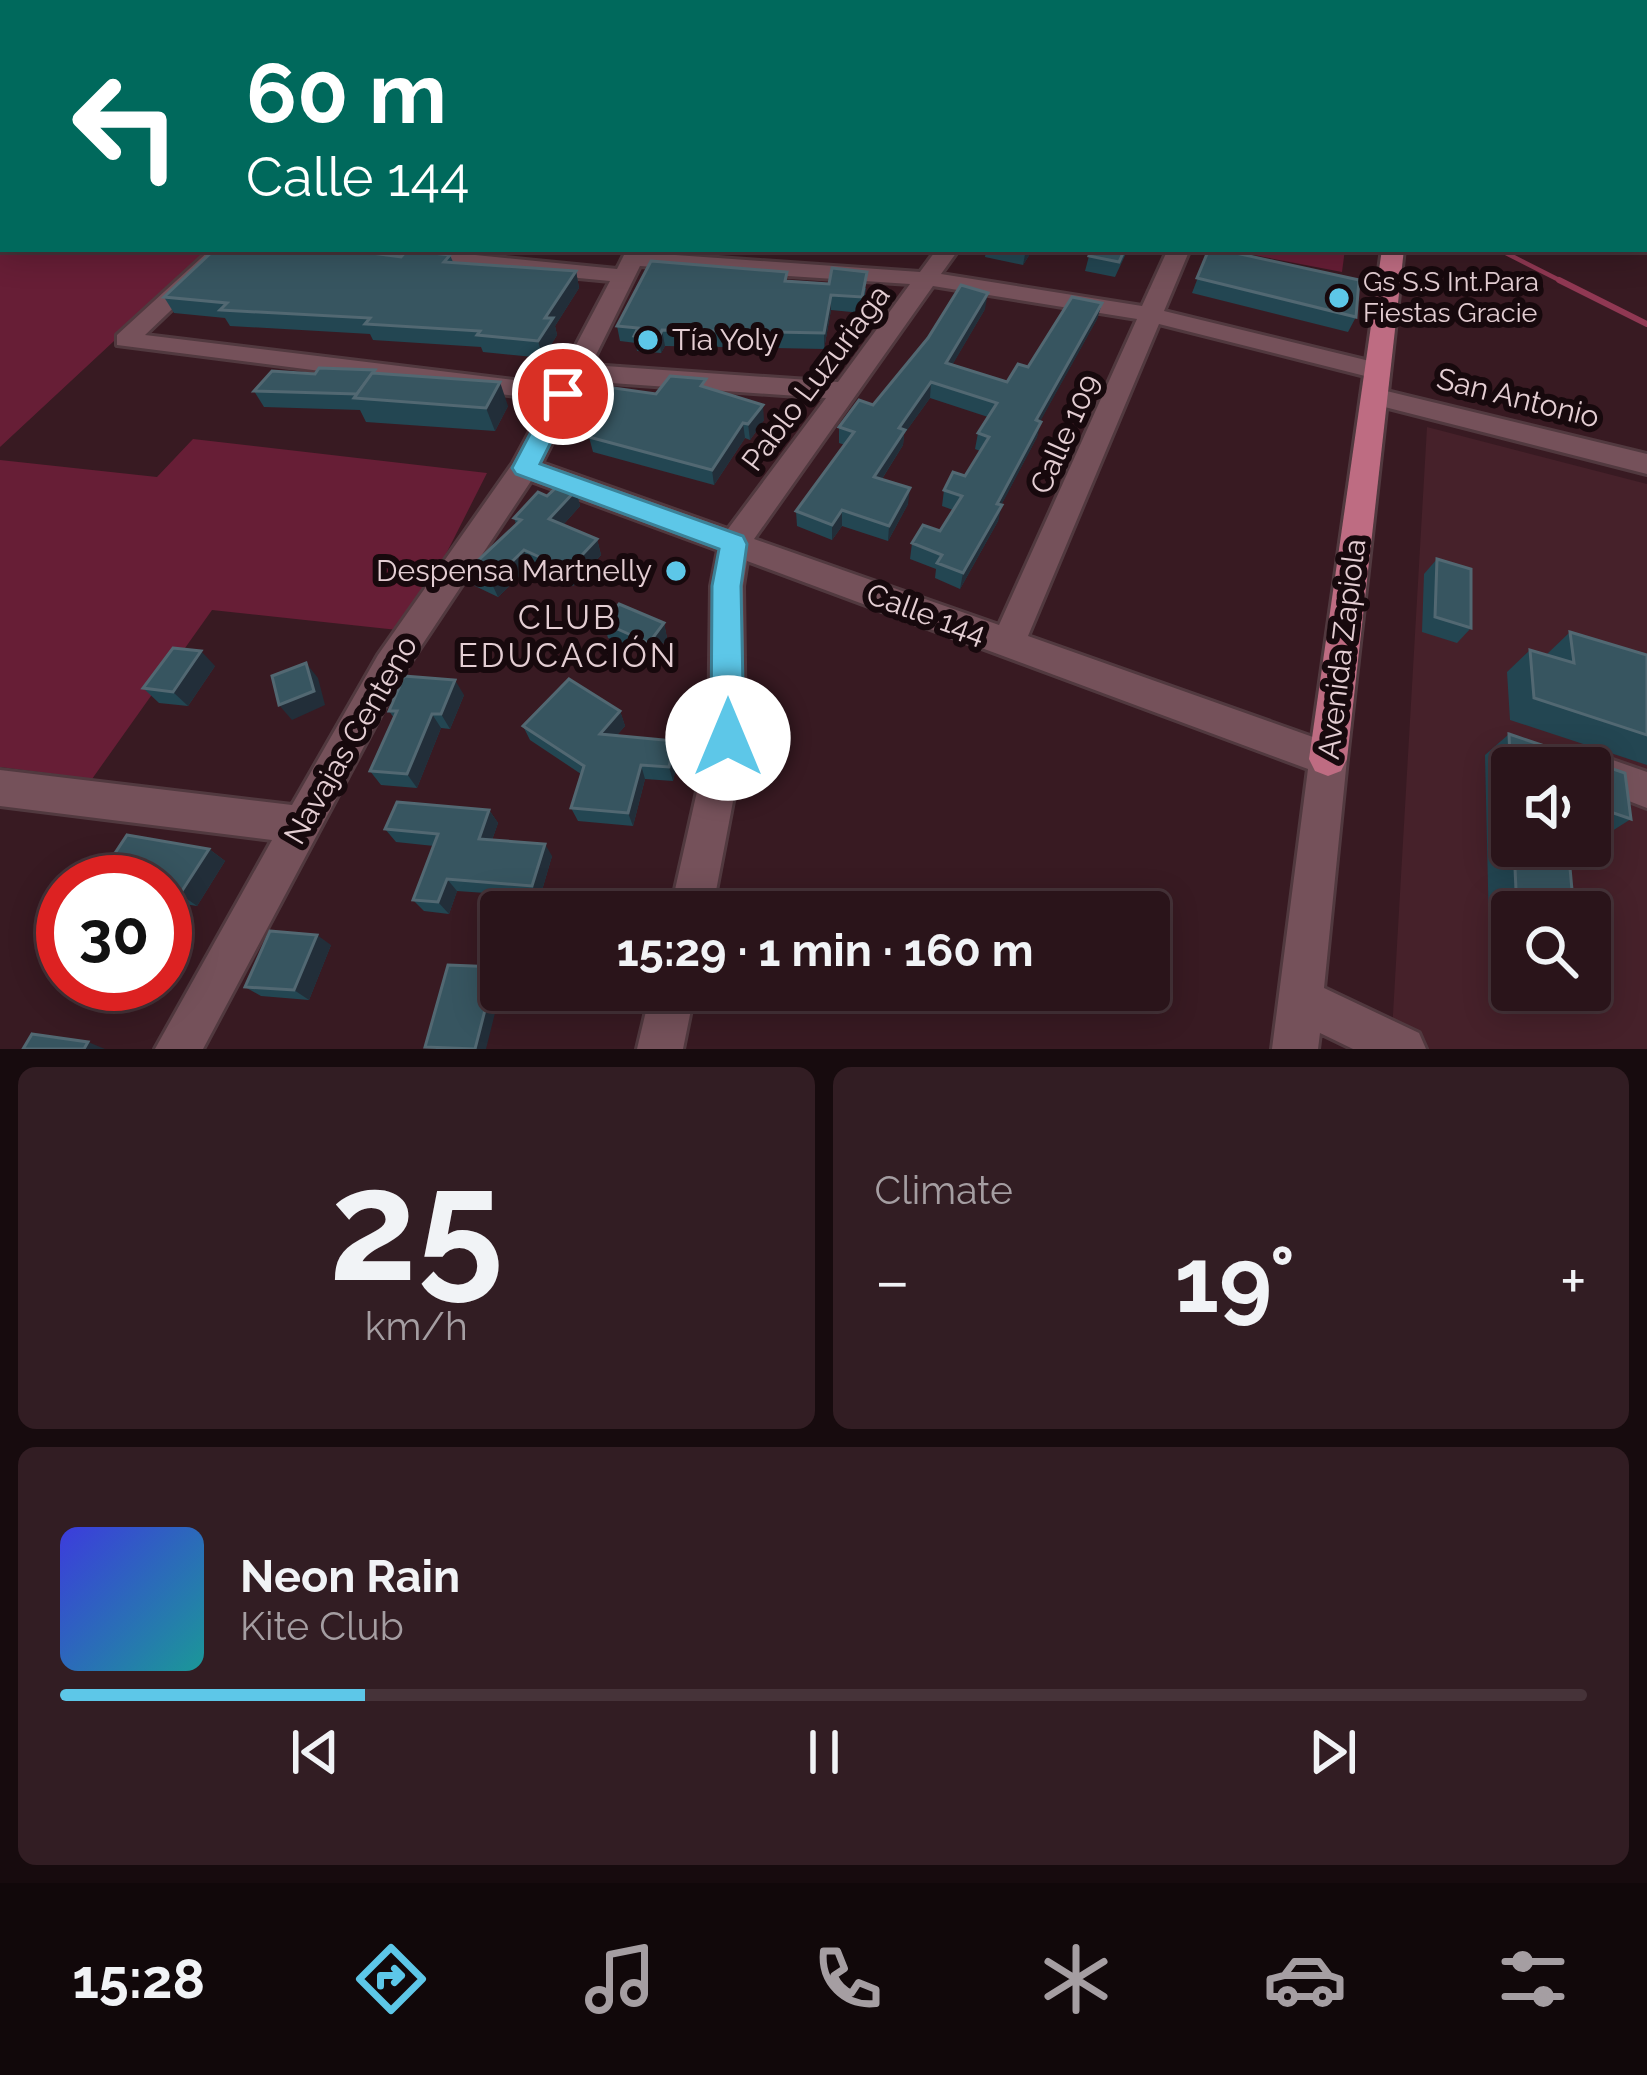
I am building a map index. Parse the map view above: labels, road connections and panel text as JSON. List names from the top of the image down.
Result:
{
  "streets": {
    "main road": ["Avenida Zapiola"],
    "street": [
      "Pablo Luzuriaga",
      "San Antonio",
      "Calle 109",
      "Calle 144",
      "Navajas Centeno"
    ]
  },
  "crossings": [
    ["Pablo Luzuriaga", "Calle 144"],
    ["San Antonio", "Avenida Zapiola"],
    ["Calle 109", "Calle 144"],
    ["Calle 144", "Avenida Zapiola"],
    ["Calle 144", "Navajas Centeno"]
  ],
  "districts": ["CLUB EDUCACIÓN"],
  "places": ["Gs S.S Int.Para Fiestas Gracie", "Tía Yoly", "Despensa Martnelly"],
  "page": {
    "turn": ["60 m", "Calle 144"],
    "limit": "30",
    "trip": "15:29 · 1 min · 160 m",
    "tile": [
      ["25", "km/h"],
      "Climate"
    ],
    "heat": ["−", "19°", "+"],
    "song": ["Neon Rain", "Kite Club"],
    "tabs": "15:28"
  }
}
